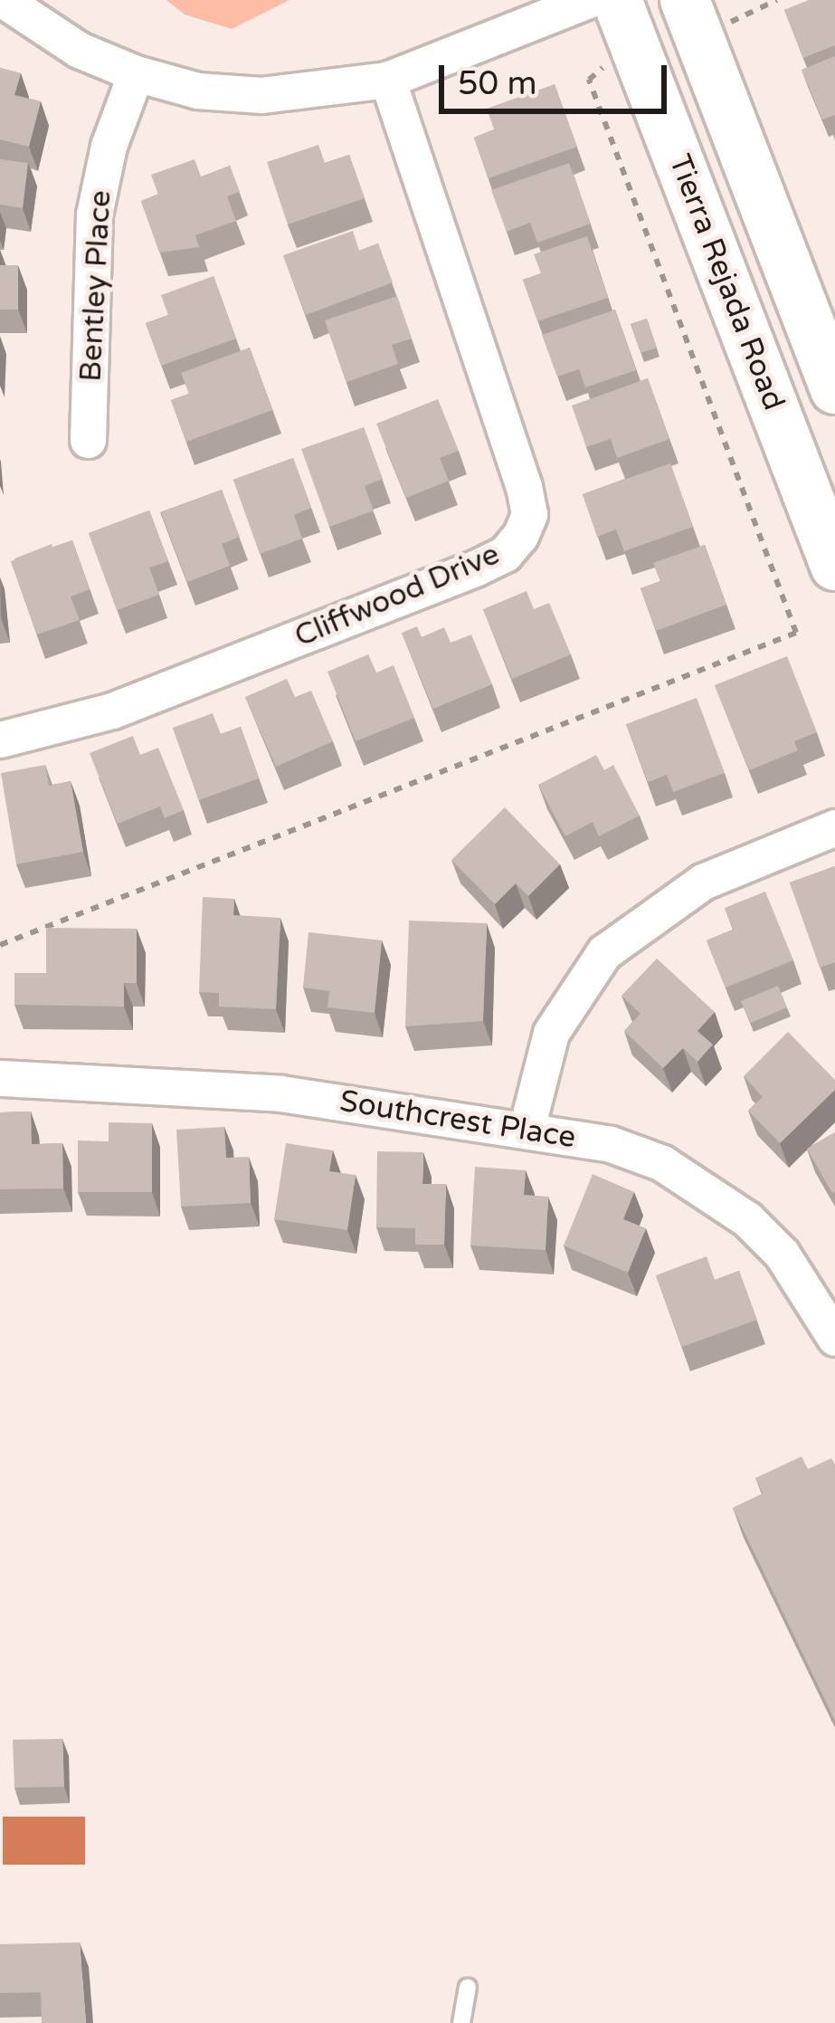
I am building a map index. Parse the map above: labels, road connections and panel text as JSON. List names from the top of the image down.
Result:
{
  "streets": {
    "main road": ["Tierra Rejada Road"],
    "street": ["Bentley Place", "Cliffwood Drive", "Southcrest Place"]
  },
  "scale_bar": "50 m"
}
